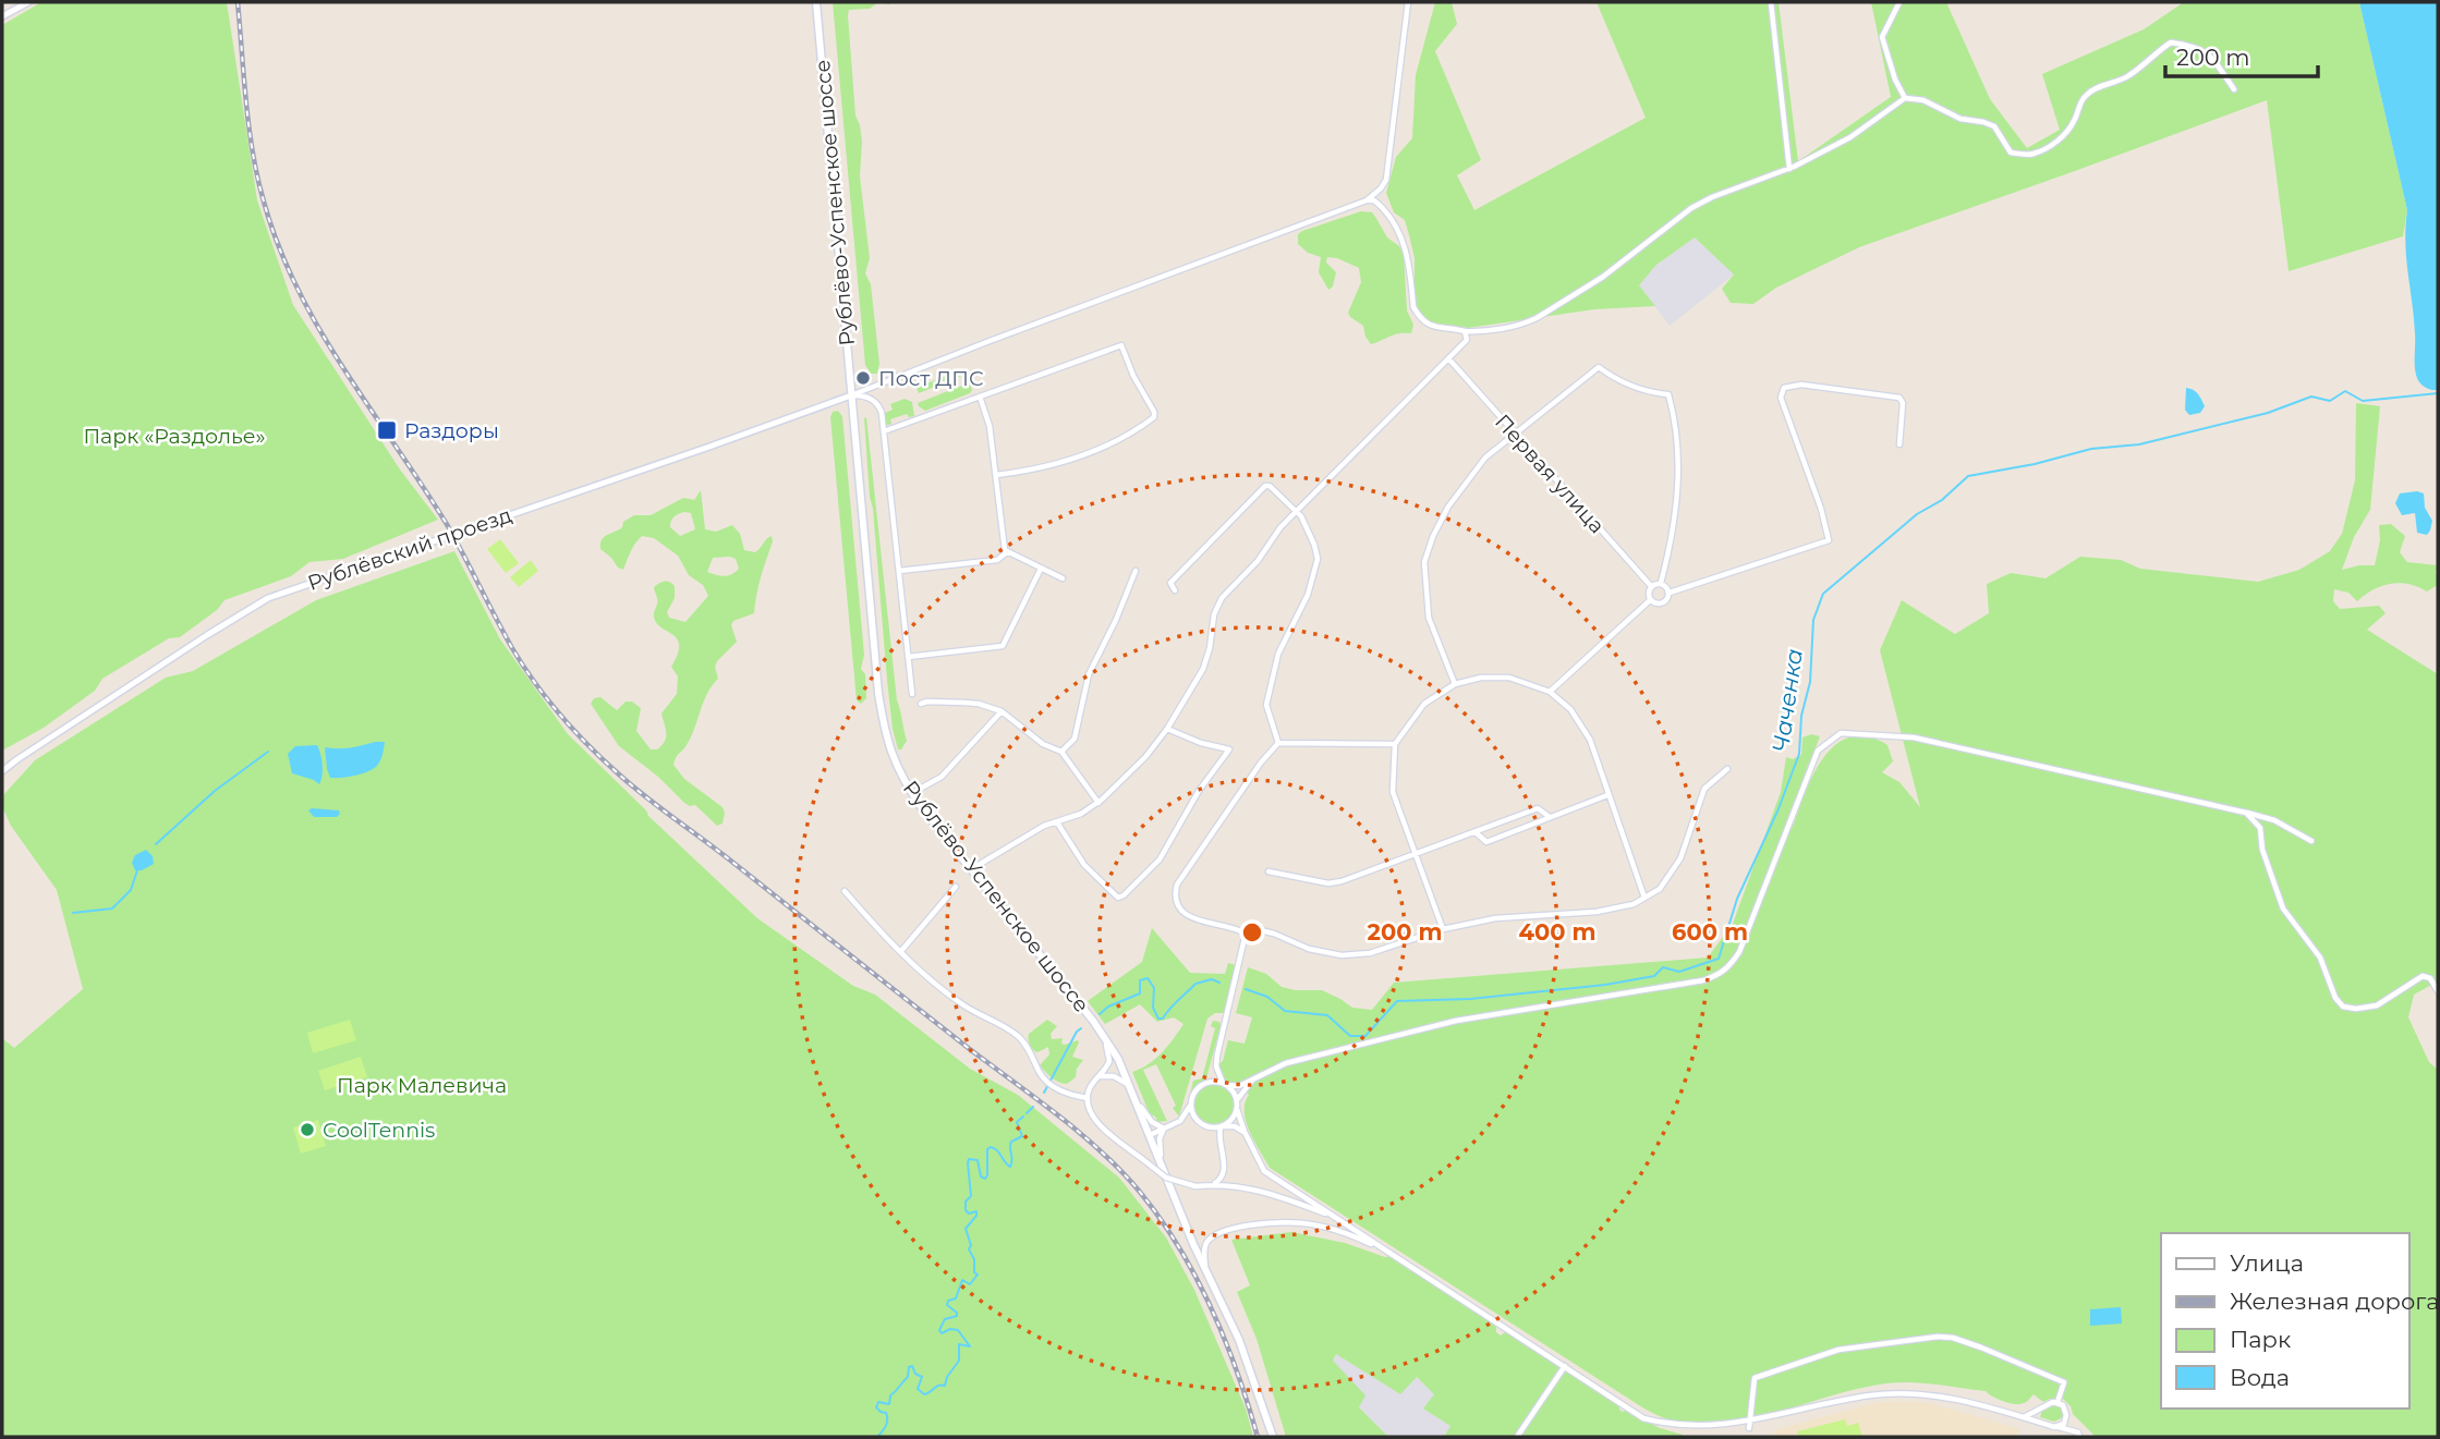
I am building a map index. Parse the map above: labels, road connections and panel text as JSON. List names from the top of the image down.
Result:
{
  "streets": {
    "main road": ["Рублёво-Успенское шоссе"],
    "street": ["Первая улица", "Рублёвский проезд"]
  },
  "crossings": [
    ["Рублёво-Успенское шоссе", "Рублёвский проезд"]
  ],
  "water": ["Чаченка"],
  "parks": ["Парк «Раздолье»", "Парк Малевича"],
  "places": {
    "other": ["Пост ДПС", "CoolTennis"],
    "transit": ["Раздоры"]
  },
  "legend": [
    "Улица",
    "Железная дорога",
    "Парк",
    "Вода"
  ],
  "scale_bar": "200 m",
  "rings": ["200 m", "400 m", "600 m"]
}
